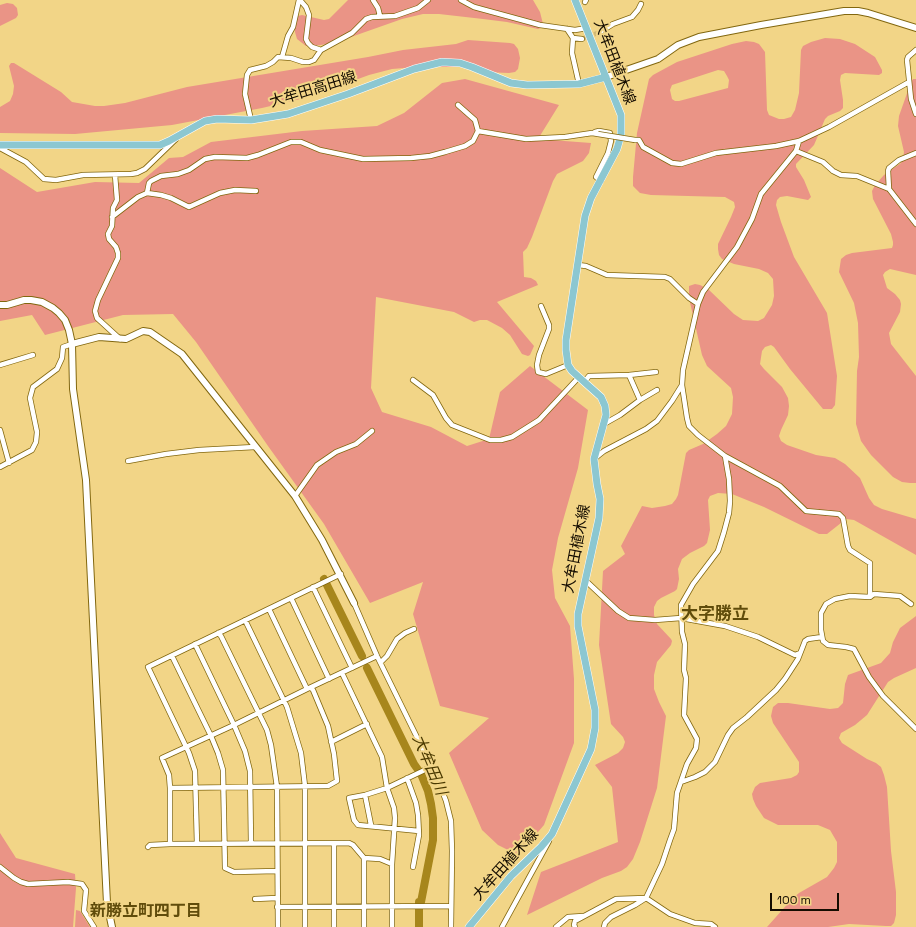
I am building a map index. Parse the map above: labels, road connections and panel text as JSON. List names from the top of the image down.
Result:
{
  "streets": {
    "main road": ["大牟田植木線", "大牟田高田線"]
  },
  "crossings": [
    ["大牟田植木線", "大牟田高田線"]
  ],
  "districts": ["大字勝立", "新勝立町四丁目"],
  "water": ["大牟田川"],
  "scale_bar": "100 m"
}
